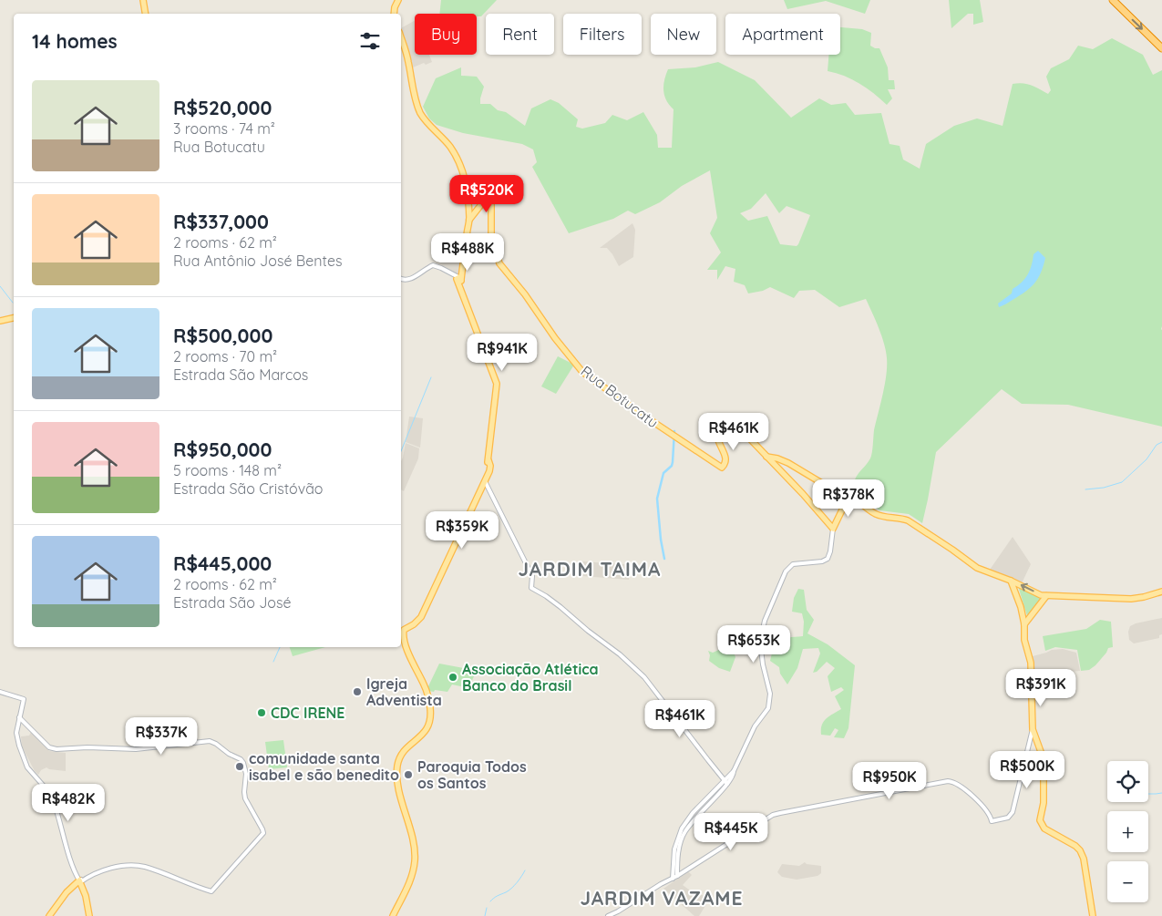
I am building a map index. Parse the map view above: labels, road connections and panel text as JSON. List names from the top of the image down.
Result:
{
  "streets": {
    "main road": ["Rua Botucatu"]
  },
  "districts": ["JARDIM TAIMA", "JARDIM VAZAME"],
  "places": [
    "Associação Atlética Banco do Brasil",
    "Igreja Adventista",
    "CDC IRENE",
    "comunidade santa isabel e são benedito",
    "Paroquia Todos os Santos"
  ],
  "page": {
    "chip": [
      "Buy",
      "Rent",
      "Filters",
      "New",
      "Apartment"
    ],
    "heading": "14 homes",
    "list": [
      {
        "name": "R$520,000",
        "note": "3 rooms · 74 m² · Rua Botucatu"
      },
      {
        "name": "R$337,000",
        "note": "2 rooms · 62 m² · Rua Antônio José Bentes"
      },
      {
        "name": "R$500,000",
        "note": "2 rooms · 70 m² · Estrada São Marcos"
      },
      {
        "name": "R$950,000",
        "note": "5 rooms · 148 m² · Estrada São Cristóvão"
      },
      {
        "name": "R$445,000",
        "note": "2 rooms · 62 m² · Estrada São José"
      }
    ],
    "price": [
      "R$520K",
      "R$488K",
      "R$941K",
      "R$461K",
      "R$378K",
      "R$359K",
      "R$653K",
      "R$391K",
      "R$461K",
      "R$337K",
      "R$500K",
      "R$950K",
      "R$482K",
      "R$445K"
    ],
    "map_buttons": ["+", "−"]
  }
}
